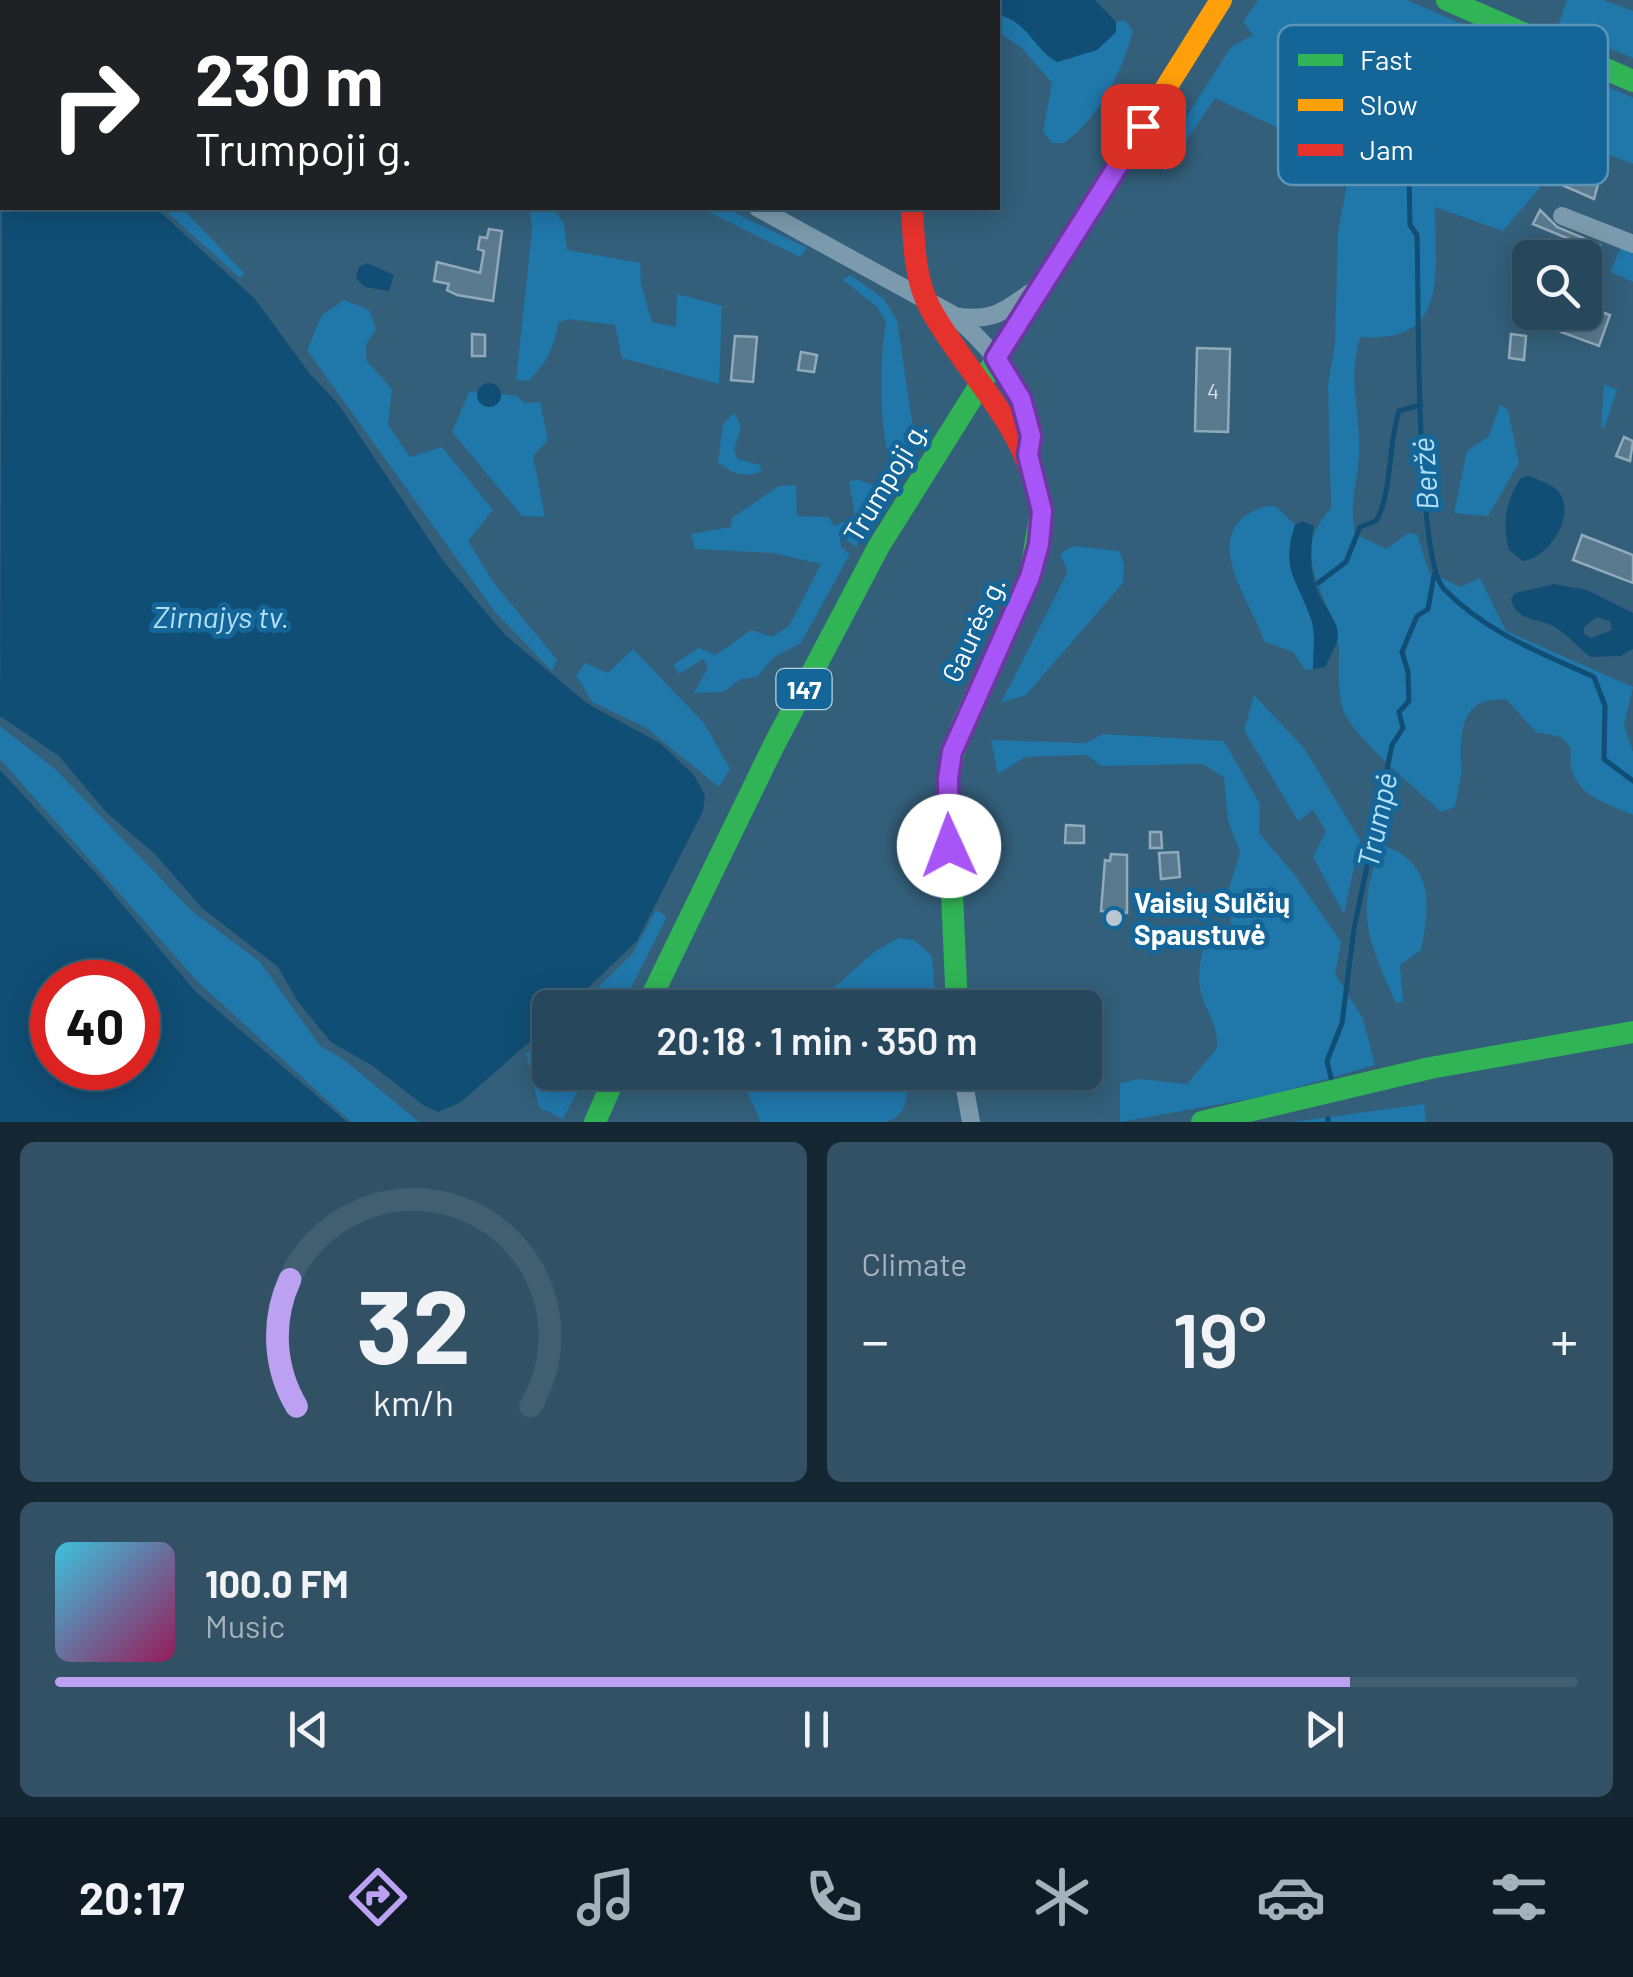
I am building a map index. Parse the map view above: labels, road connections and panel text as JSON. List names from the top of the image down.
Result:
{
  "streets": {
    "main road": ["Trumpoji g.", "Gaurės g.", "147"]
  },
  "crossings": [
    ["Trumpoji g.", "Gaurės g."]
  ],
  "water": ["Beržė", "Zirnajys tv.", "Trumpė"],
  "places": ["Vaisių Sulčių Spaustuvė"],
  "house_numbers": ["4"],
  "legend": ["Fast", "Slow", "Jam"],
  "page": {
    "turn": ["230 m", "Trumpoji g."],
    "limit": "40",
    "trip": "20:18 · 1 min · 350 m",
    "tile": "Climate",
    "heat": ["−", "19°", "+"],
    "song": ["100.0 FM", "Music"],
    "tabs": "20:17",
    "gauge": ["32", "km/h"]
  }
}
